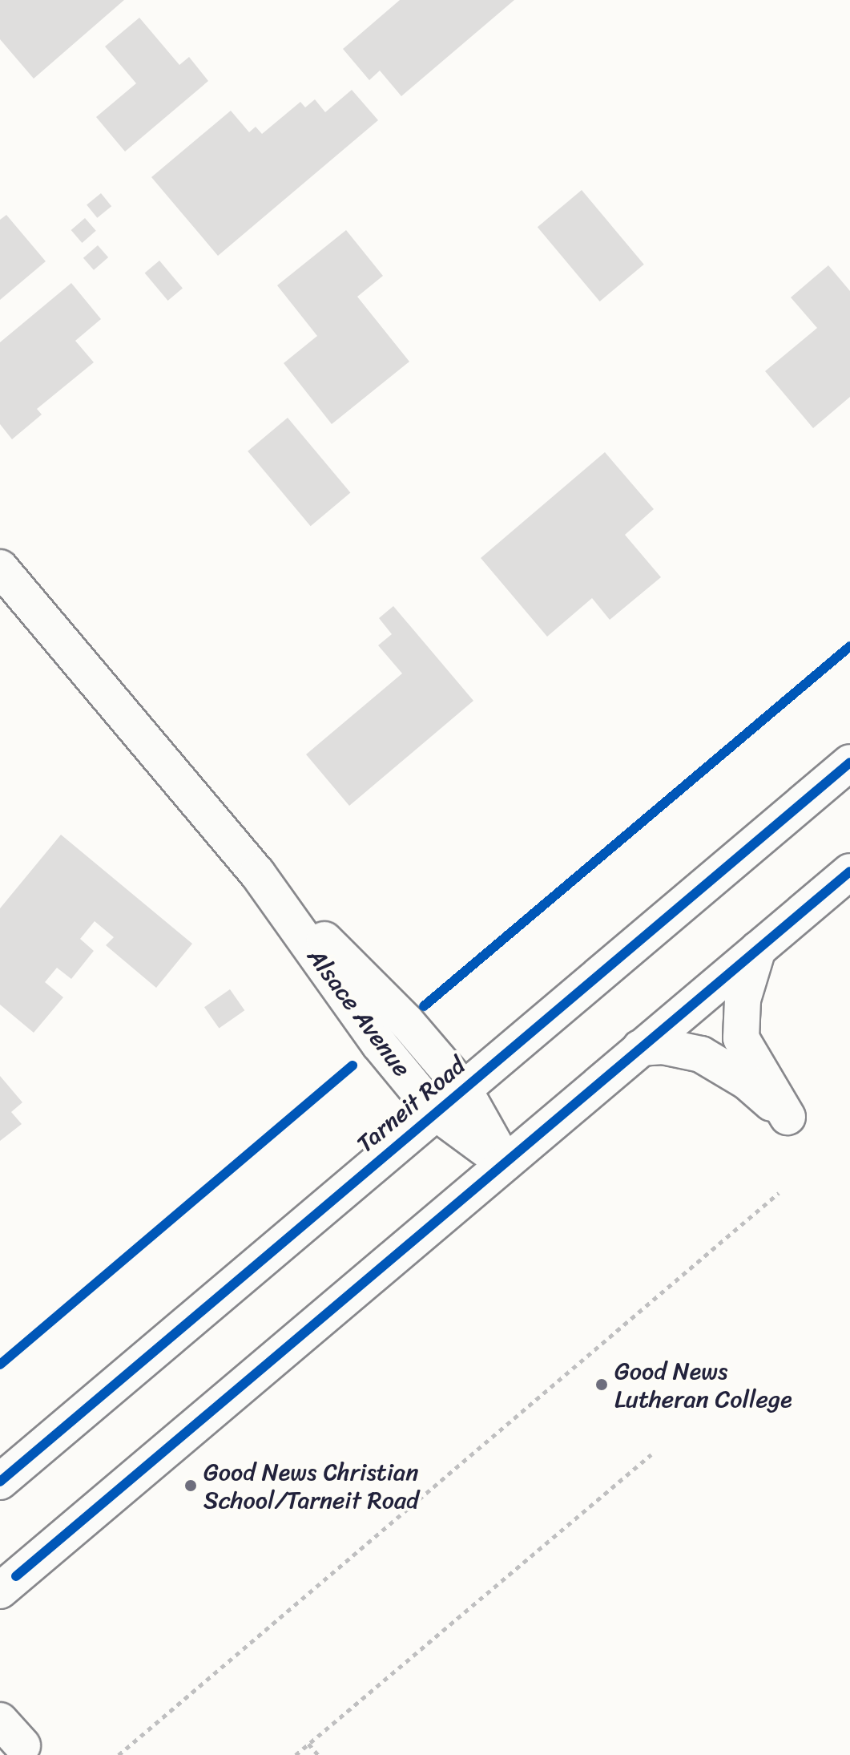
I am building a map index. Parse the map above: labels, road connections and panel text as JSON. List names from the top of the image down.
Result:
{
  "streets": {
    "main road": ["Alsace Avenue", "Tarneit Road"]
  },
  "crossings": [
    ["Alsace Avenue", "Tarneit Road"]
  ],
  "places": ["Good News Lutheran College", "Good News Christian School/Tarneit Road"]
}
